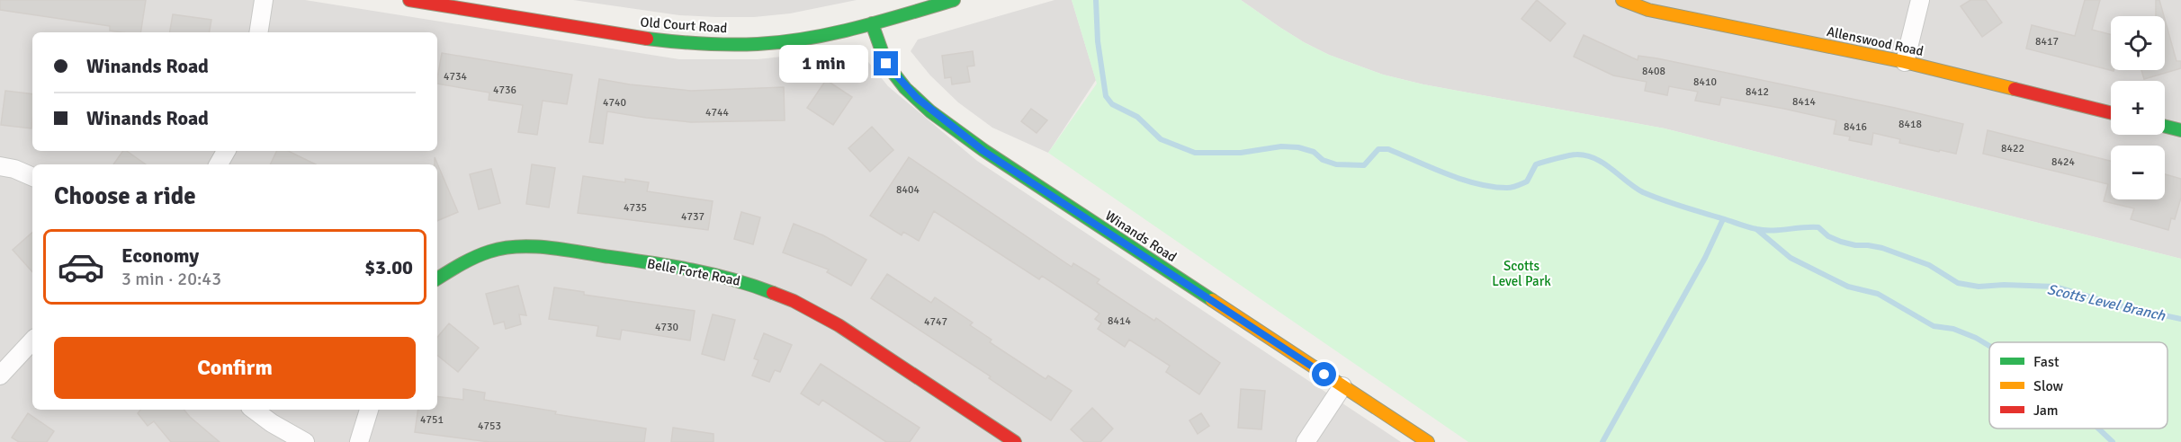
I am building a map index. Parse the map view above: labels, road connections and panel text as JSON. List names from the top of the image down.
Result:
{
  "streets": {
    "street": [
      "Old Court Road",
      "Allenswood Road",
      "Winands Road",
      "Belle Forte Road"
    ]
  },
  "crossings": [
    ["Old Court Road", "Winands Road"]
  ],
  "water": ["Scotts Level Branch"],
  "parks": ["Scotts Level Park"],
  "house_numbers": [
    "8417",
    "8408",
    "4734",
    "8410",
    "4736",
    "8412",
    "8414",
    "4740",
    "4744",
    "8418",
    "8416",
    "8422",
    "8424",
    "8404",
    "4735",
    "4737",
    "8414",
    "4747",
    "4730",
    "4751",
    "4753"
  ],
  "legend": ["Fast", "Slow", "Jam"],
  "page": {
    "map_buttons": ["+", "−"],
    "banner": ["Winands Road", "Winands Road"],
    "bubble": "1 min",
    "heading": "Choose a ride",
    "list": [
      {
        "name": "Economy",
        "note": "3 min · 20:43",
        "value": "$3.00"
      }
    ],
    "buttons": "Confirm"
  }
}
